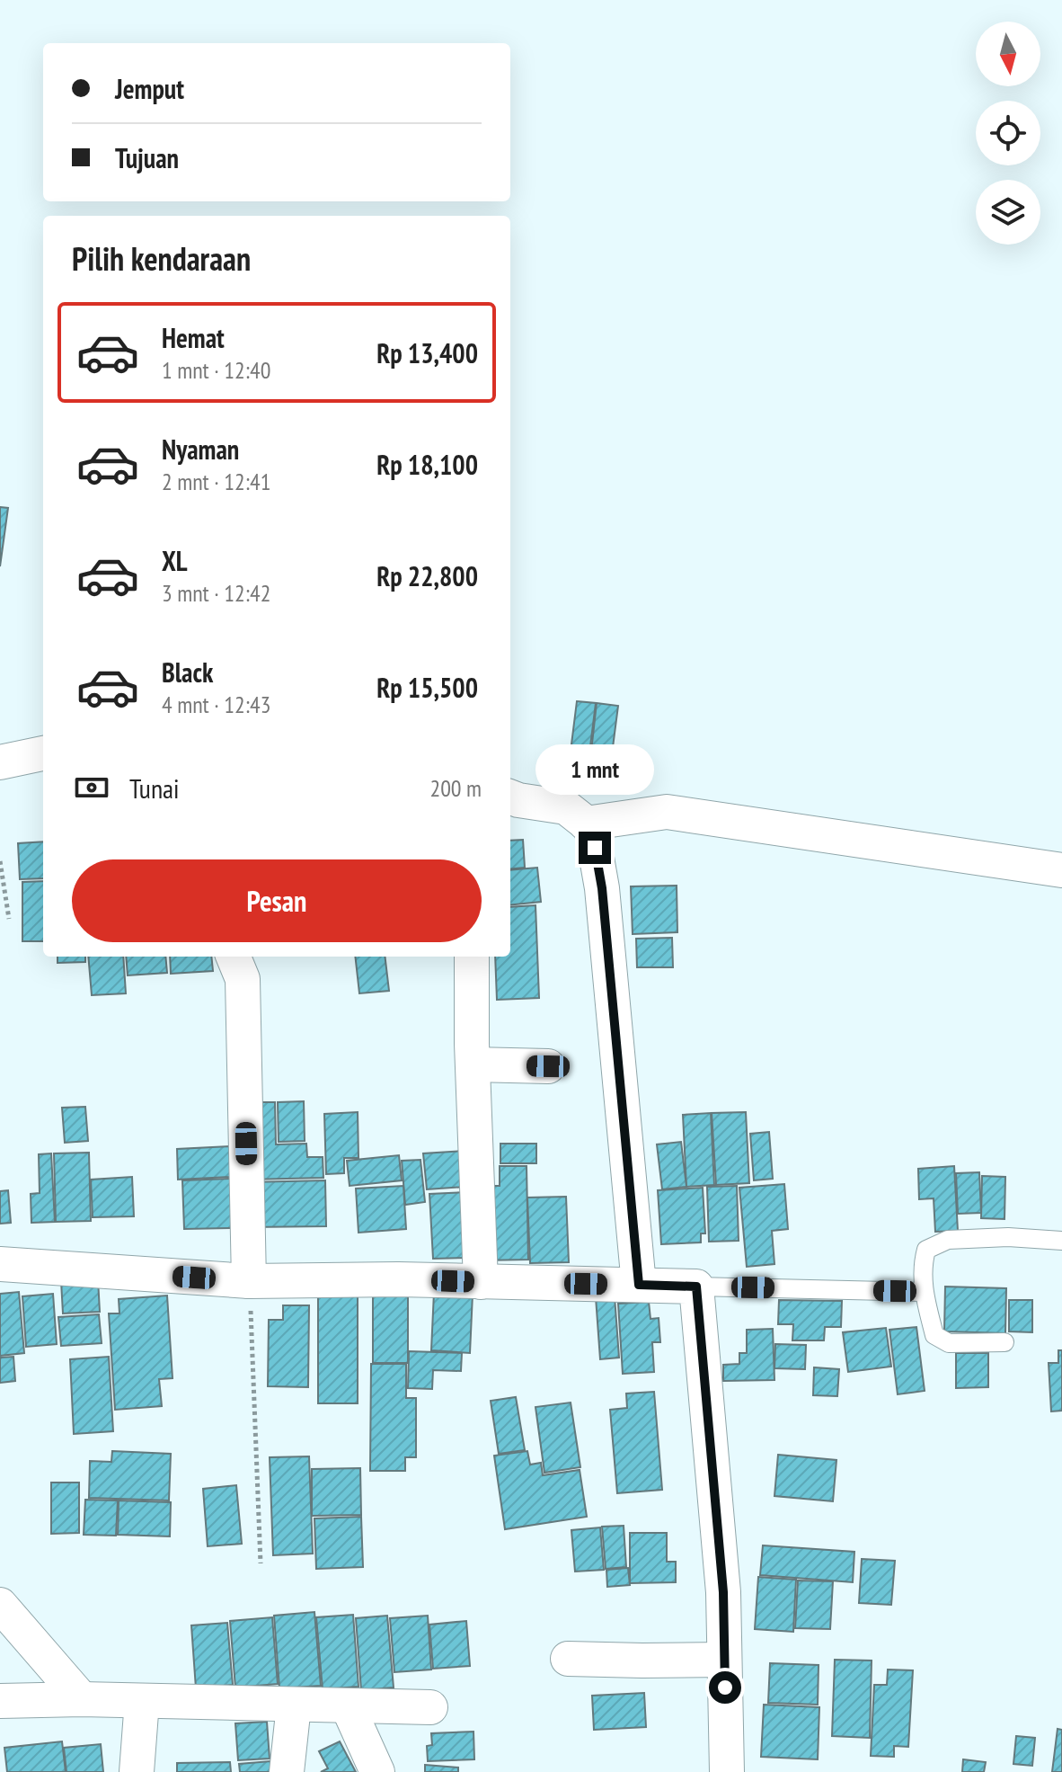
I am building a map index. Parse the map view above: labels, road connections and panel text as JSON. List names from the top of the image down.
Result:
{
  "north": "bottom",
  "page": {
    "banner": ["Jemput", "Tujuan"],
    "heading": "Pilih kendaraan",
    "list": [
      {
        "name": "Hemat",
        "note": "1 mnt · 12:40",
        "value": "Rp 13,400"
      },
      {
        "name": "Nyaman",
        "note": "2 mnt · 12:41",
        "value": "Rp 18,100"
      },
      {
        "name": "XL",
        "note": "3 mnt · 12:42",
        "value": "Rp 22,800"
      },
      {
        "name": "Black",
        "note": "4 mnt · 12:43",
        "value": "Rp 15,500"
      }
    ],
    "bubble": "1 mnt",
    "pay": ["Tunai", "200 m"],
    "buttons": "Pesan"
  }
}
